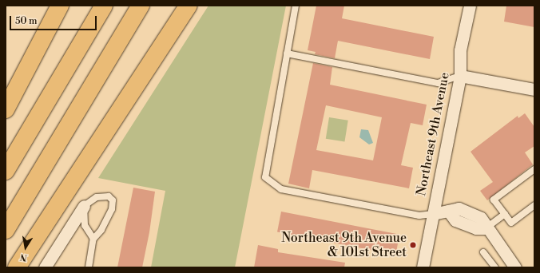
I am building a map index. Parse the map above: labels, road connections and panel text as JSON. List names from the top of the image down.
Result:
{
  "streets": {
    "street": ["Northeast 9th Avenue"]
  },
  "places": ["Northeast 9th Avenue & 101st Street"],
  "scale_bar": "50 m",
  "north": "bottom"
}
